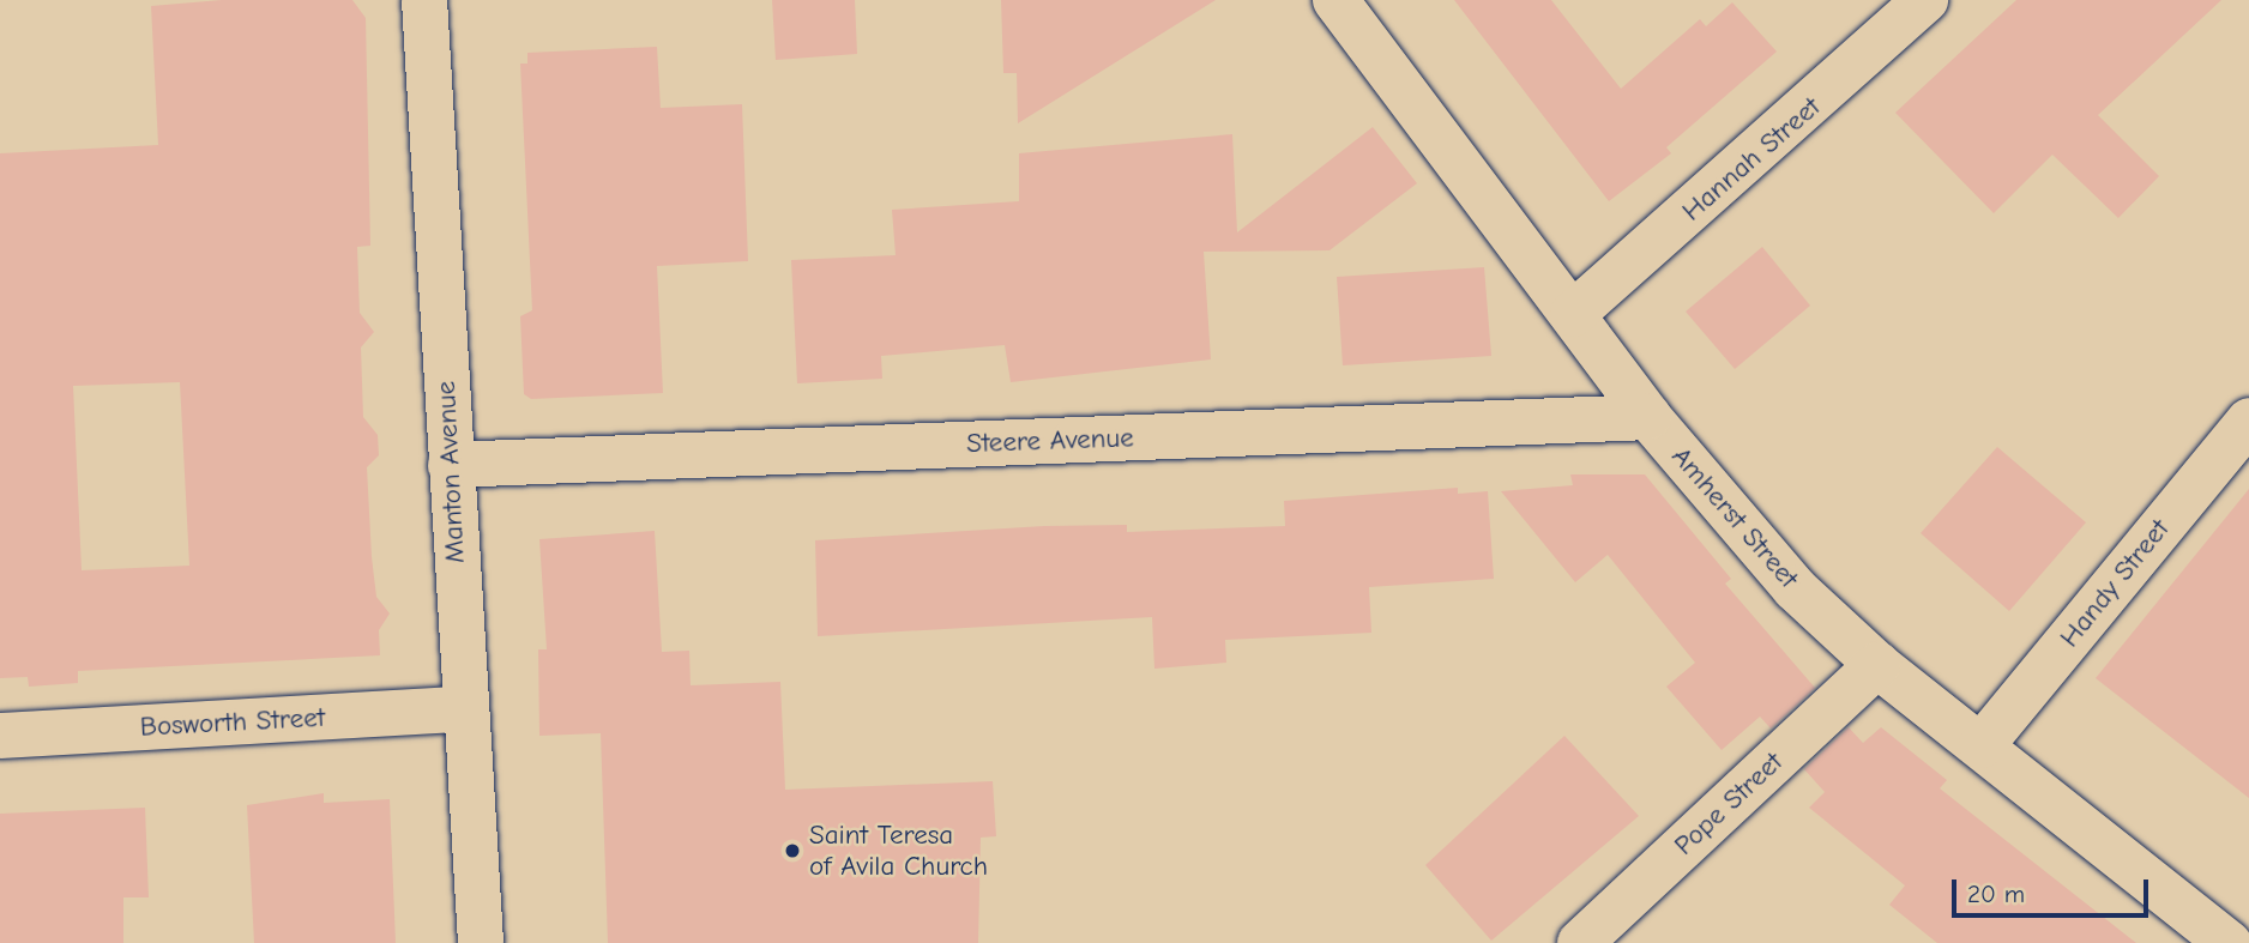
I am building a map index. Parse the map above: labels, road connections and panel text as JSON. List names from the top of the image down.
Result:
{
  "streets": {
    "street": [
      "Hannah Street",
      "Steere Avenue",
      "Manton Avenue",
      "Amherst Street",
      "Handy Street",
      "Bosworth Street",
      "Pope Street"
    ]
  },
  "crossings": [
    ["Hannah Street", "Amherst Street"],
    ["Steere Avenue", "Manton Avenue"],
    ["Steere Avenue", "Amherst Street"],
    ["Manton Avenue", "Bosworth Street"],
    ["Amherst Street", "Handy Street"],
    ["Amherst Street", "Pope Street"]
  ],
  "places": ["Saint Teresa of Avila Church"],
  "scale_bar": "20 m"
}
